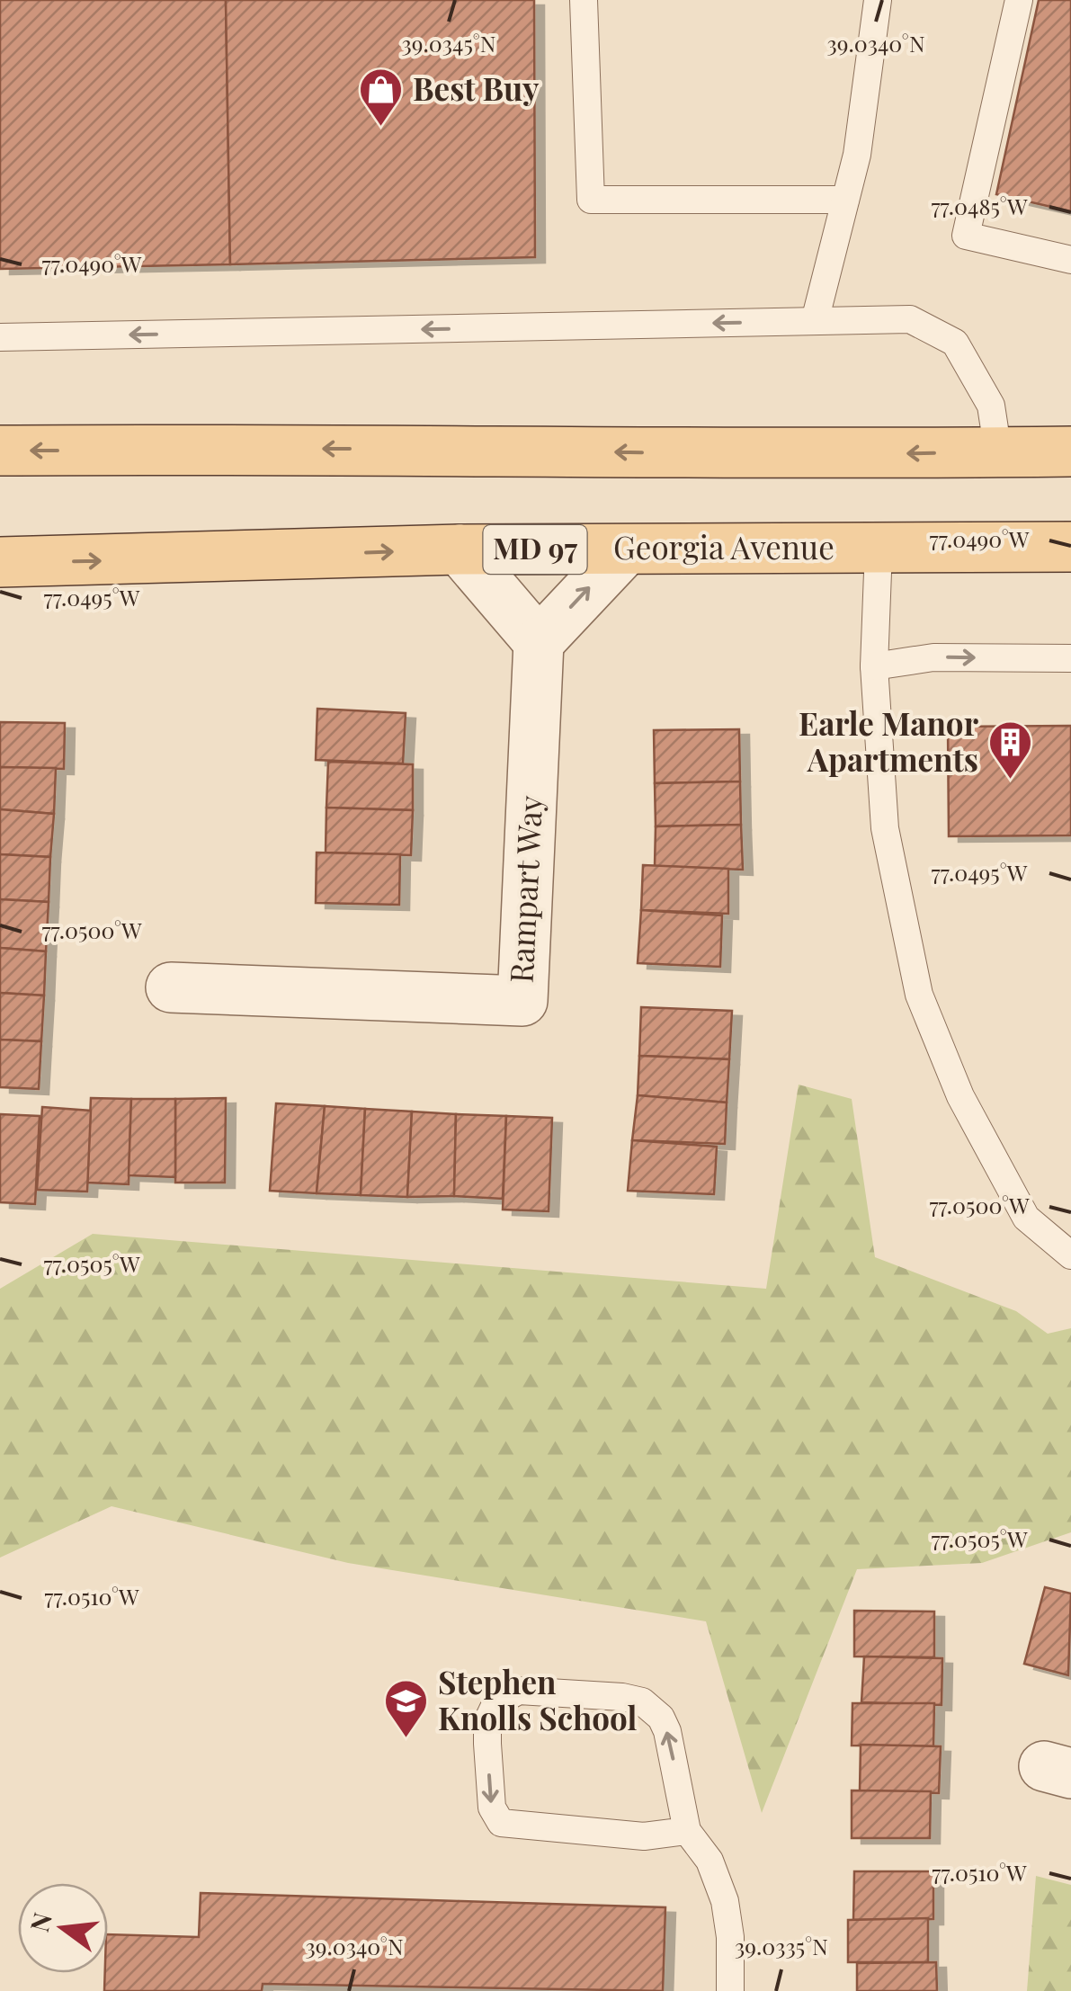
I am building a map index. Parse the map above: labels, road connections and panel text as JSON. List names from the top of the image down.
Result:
{
  "streets": {
    "main road": ["Georgia Avenue", "MD 97"],
    "street": ["Rampart Way"]
  },
  "places": {
    "shop": ["Best Buy"],
    "building": ["Earle Manor Apartments"],
    "school or university": ["Stephen Knolls School"]
  },
  "north": "left",
  "coordinates": [
    "39.0345°N",
    "39.0340°N",
    "77.0485°W",
    "77.0490°W",
    "77.0495°W",
    "77.0500°W",
    "77.0505°W",
    "77.0510°W",
    "39.0335°N"
  ]
}
